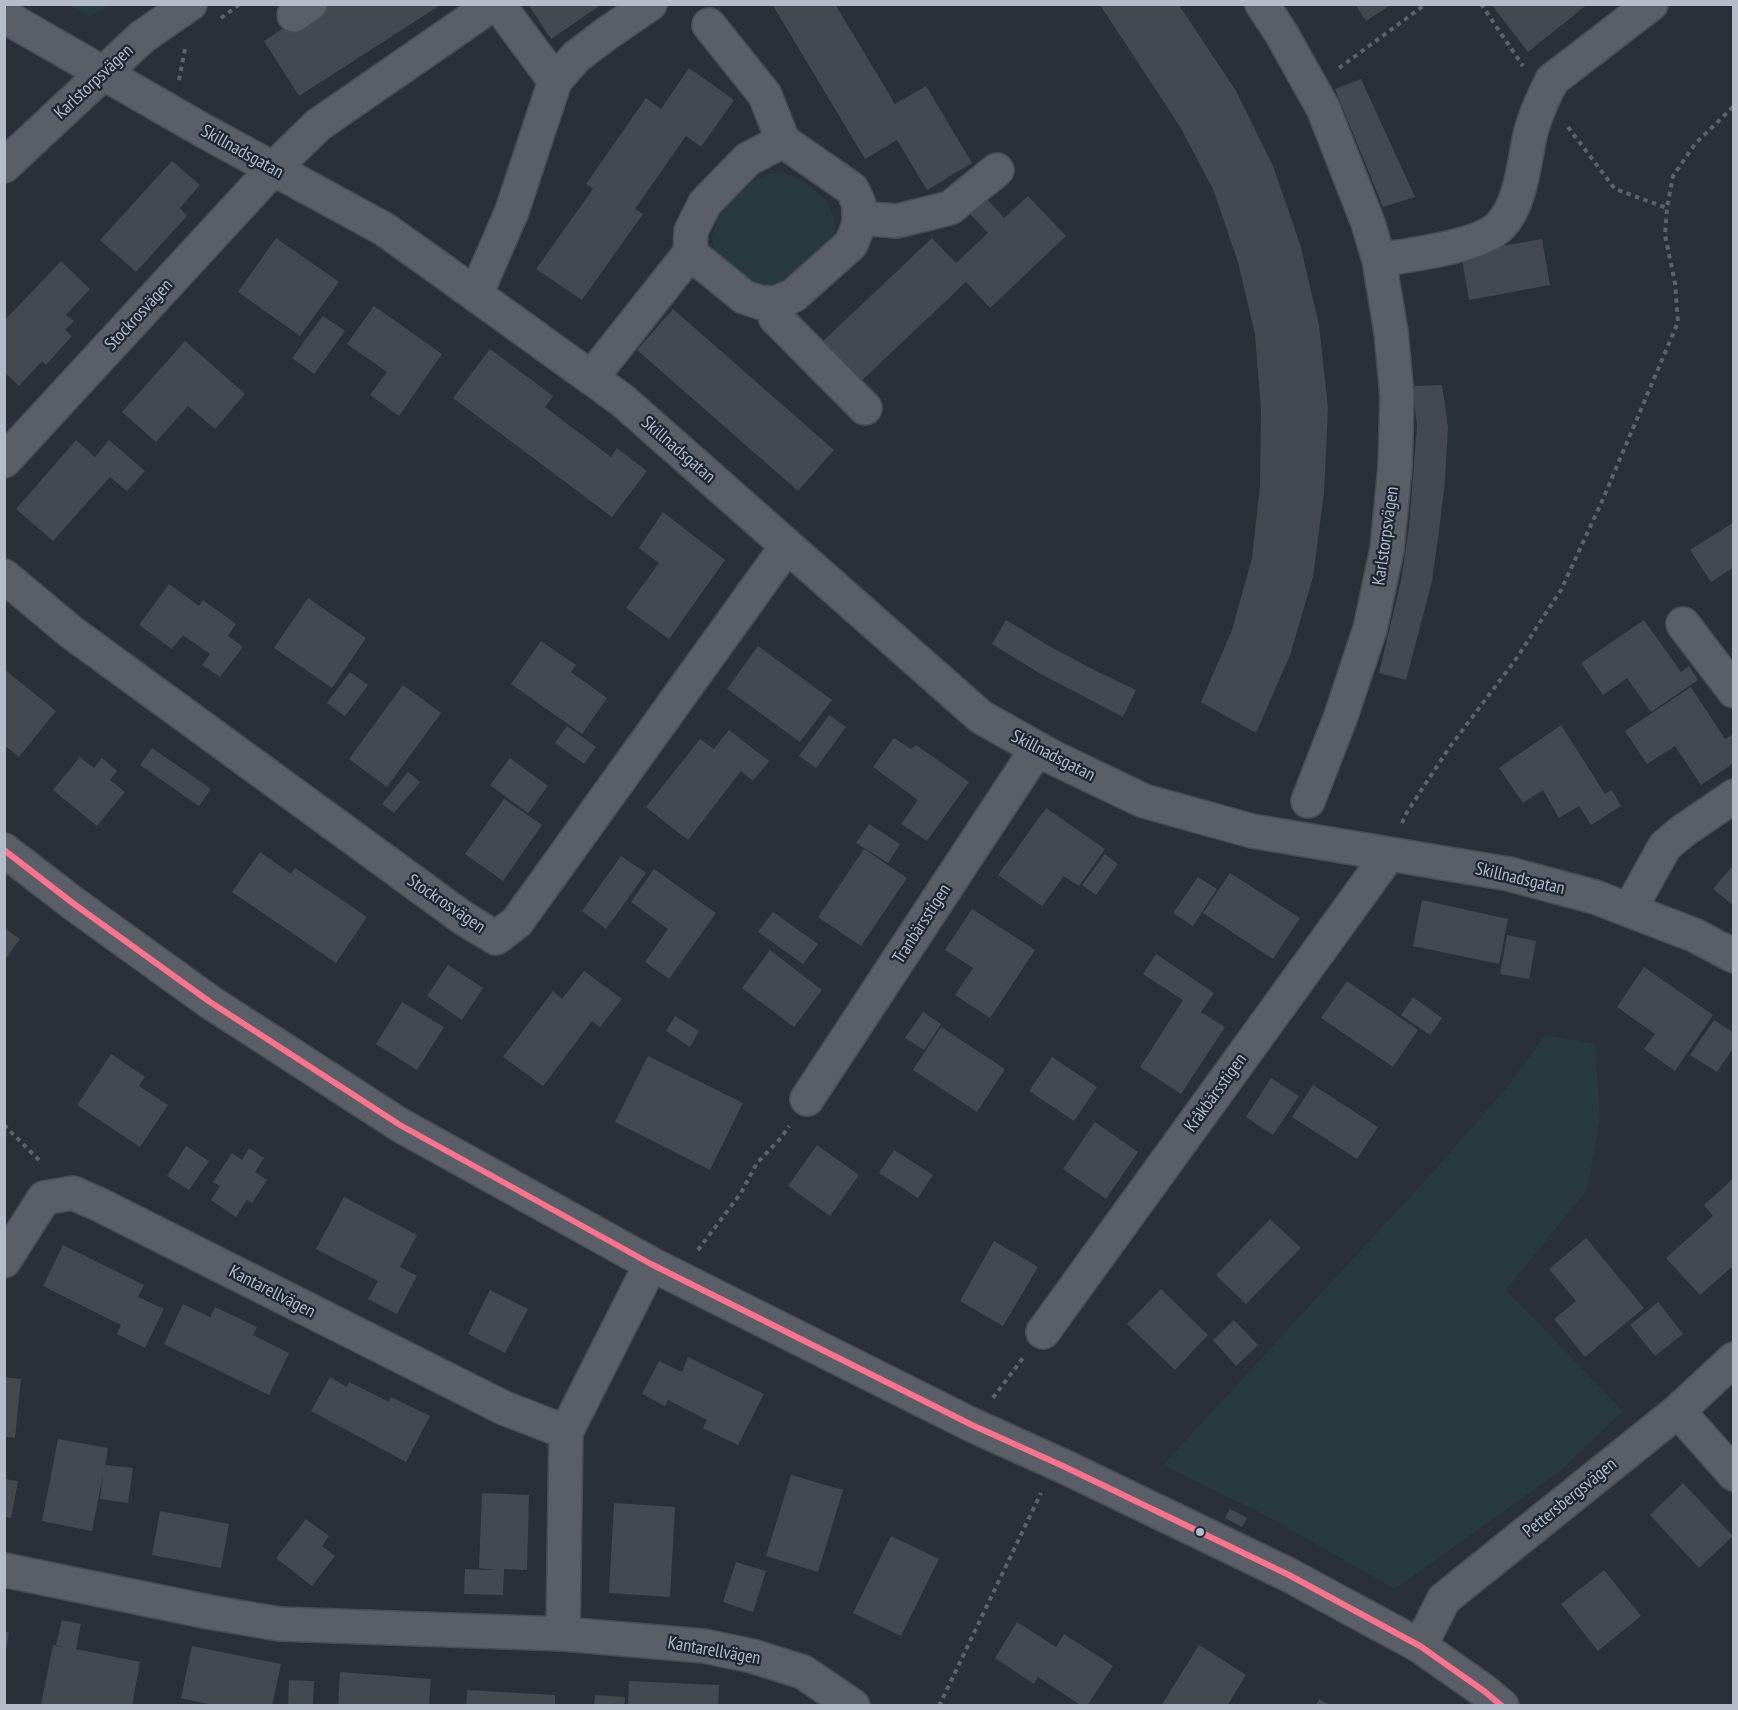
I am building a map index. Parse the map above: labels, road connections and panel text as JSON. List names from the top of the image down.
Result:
{
  "streets": {
    "street": [
      "Karlstorpsvägen",
      "Skillnadsgatan",
      "Stockrosvägen",
      "Tranbärsstigen",
      "Kråkbärsstigen",
      "Kantarellvägen",
      "Pettersbergsvägen"
    ]
  },
  "crossings": [
    ["Karlstorpsvägen", "Skillnadsgatan"],
    ["Skillnadsgatan", "Stockrosvägen"],
    ["Skillnadsgatan", "Tranbärsstigen"],
    ["Skillnadsgatan", "Kråkbärsstigen"]
  ]
}
